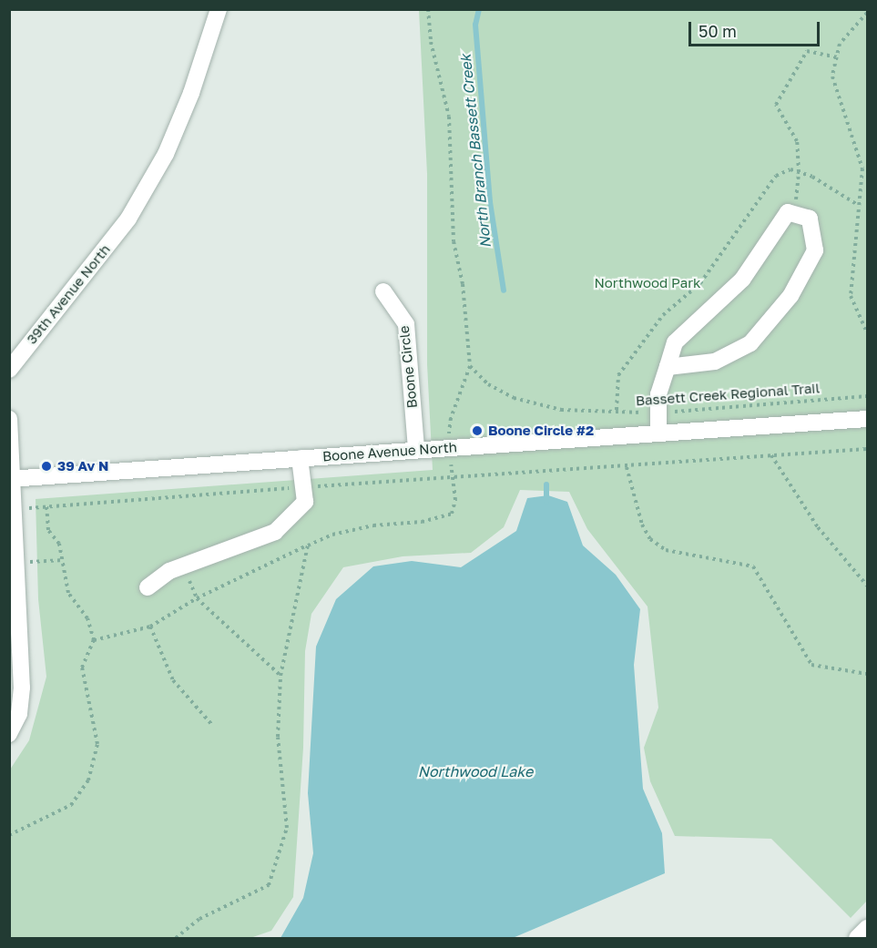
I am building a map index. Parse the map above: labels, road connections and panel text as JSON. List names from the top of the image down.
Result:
{
  "streets": {
    "street": ["39th Avenue North", "Boone Circle", "Boone Avenue North"],
    "path": ["Bassett Creek Regional Trail"]
  },
  "crossings": [
    ["Boone Circle", "Boone Avenue North"]
  ],
  "water": ["North Branch Bassett Creek", "Northwood Lake"],
  "parks": ["Northwood Park"],
  "places": ["Boone Circle #2", "39 Av N"],
  "scale_bar": "50 m"
}
